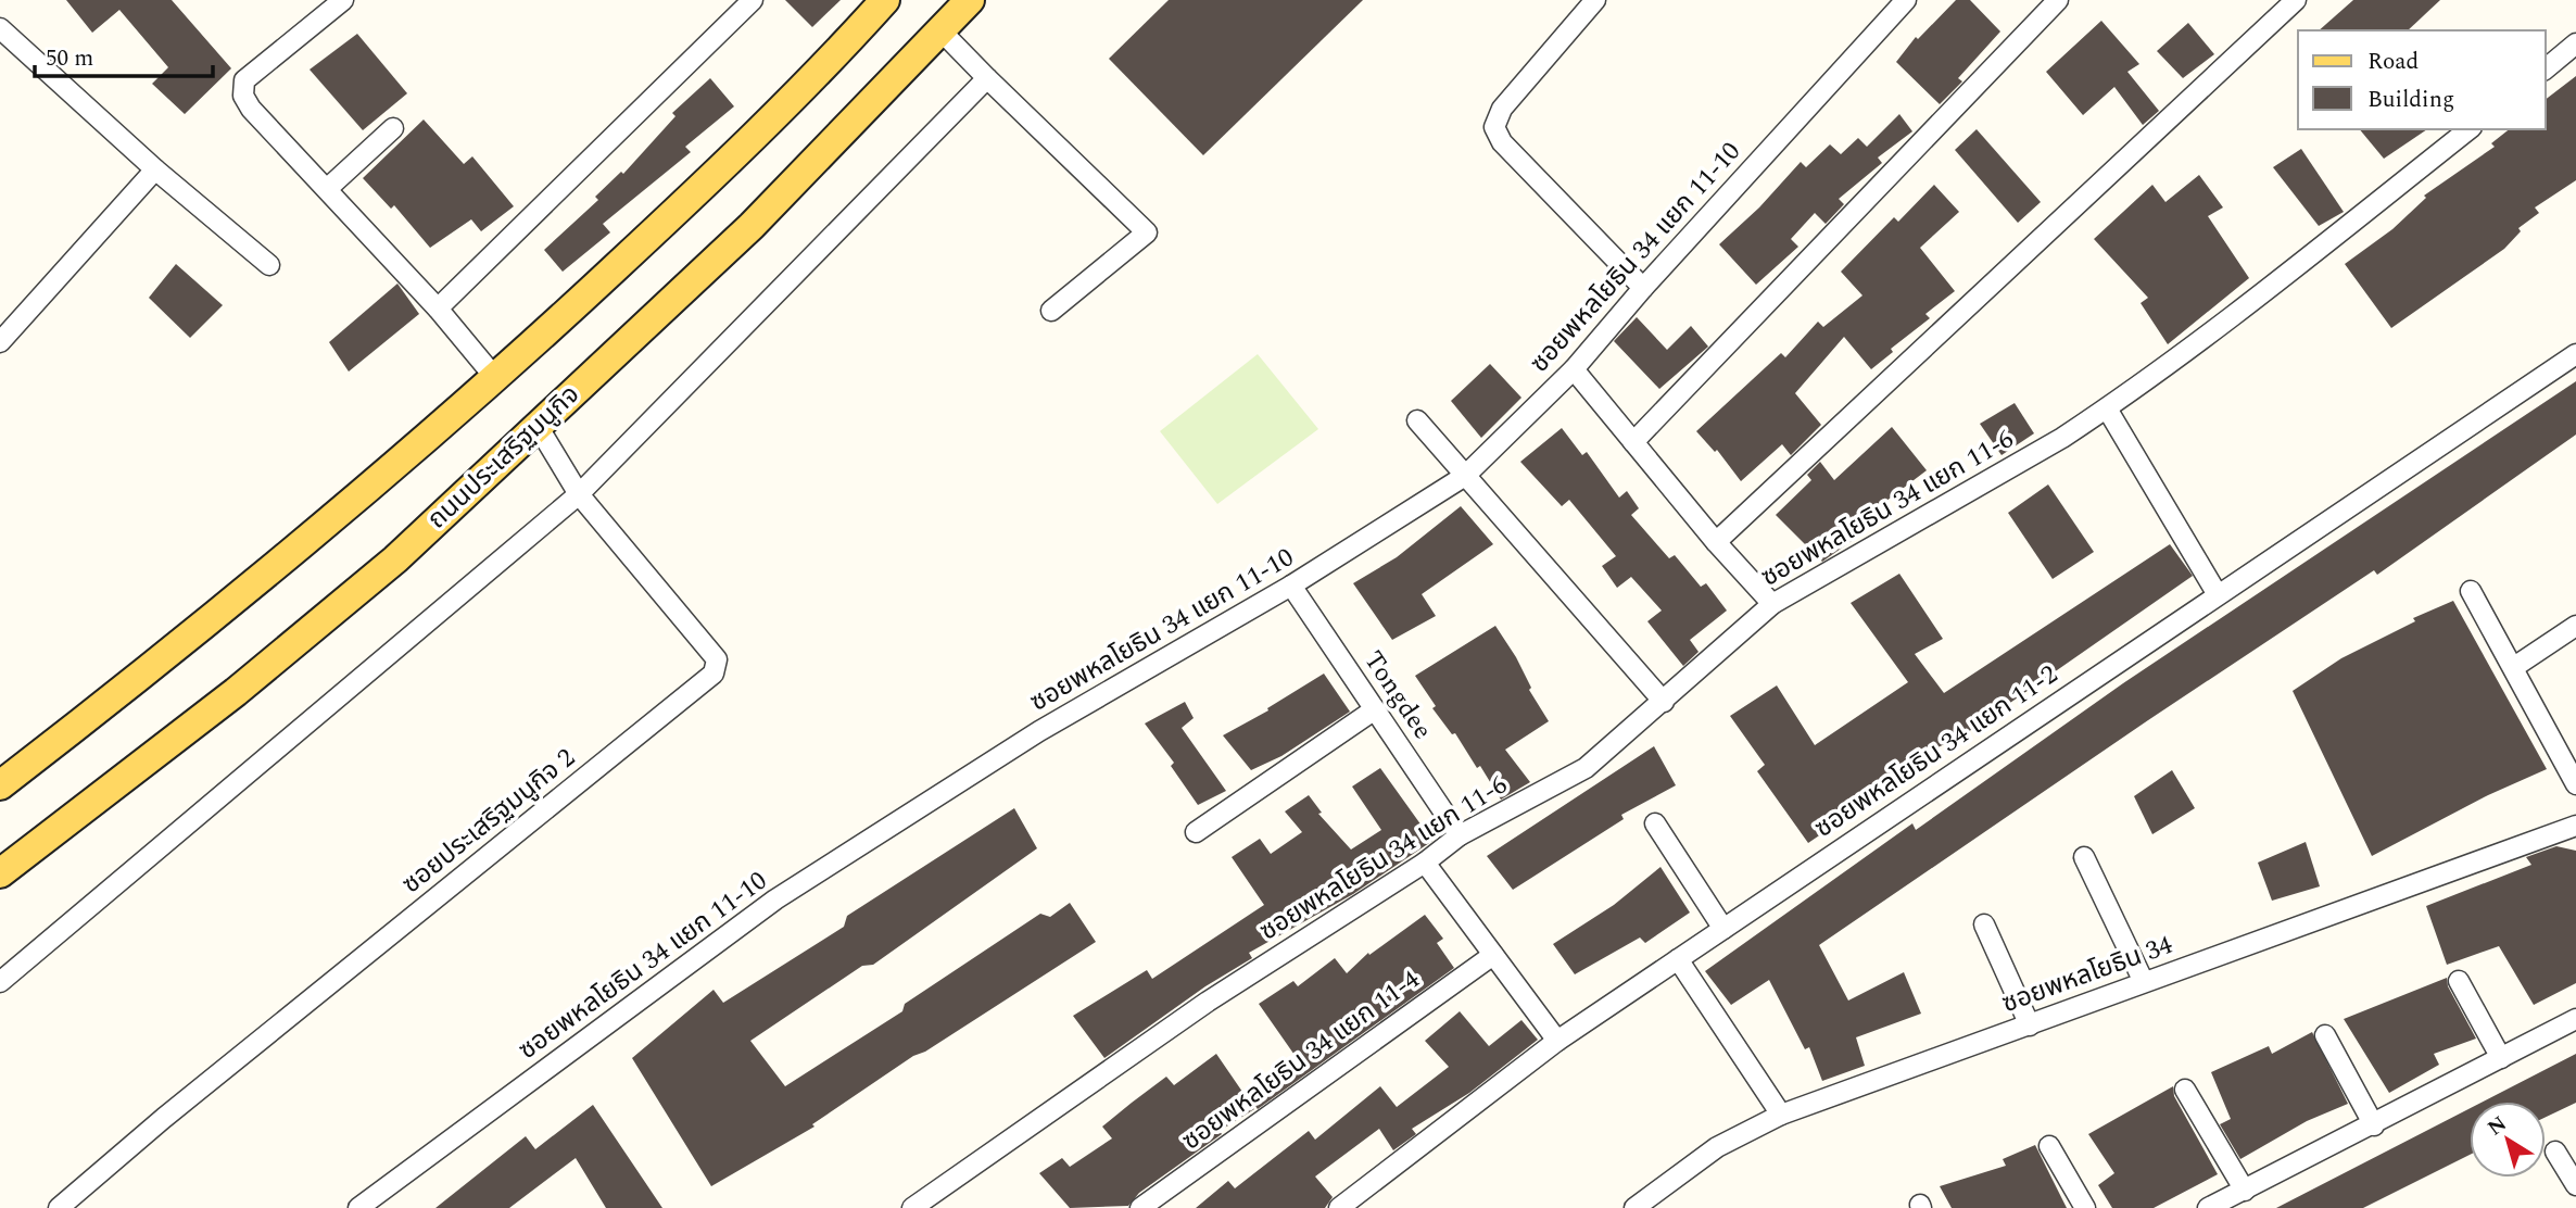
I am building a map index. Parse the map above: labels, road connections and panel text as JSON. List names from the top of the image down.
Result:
{
  "streets": {
    "main road": ["ถนนประเสริฐมนูกิจ"],
    "street": [
      "ซอยพหลโยธิน 34 แยก 11-10",
      "ซอยพหลโยธิน 34 แยก 11-6",
      "Tongdee",
      "ซอยพหลโยธิน 34 แยก 11-2",
      "ซอยประเสริฐมนูกิจ 2",
      "ซอยพหลโยธิน 34",
      "ซอยพหลโยธิน 34 แยก 11-4"
    ]
  },
  "crossings": [
    ["ซอยพหลโยธิน 34 แยก 11-10", "Tongdee"],
    ["ถนนประเสริฐมนูกิจ", "ซอยประเสริฐมนูกิจ 2"],
    ["ซอยพหลโยธิน 34 แยก 11-6", "Tongdee"]
  ],
  "legend": ["Road", "Building"],
  "scale_bar": "50 m",
  "north": "top left"
}
